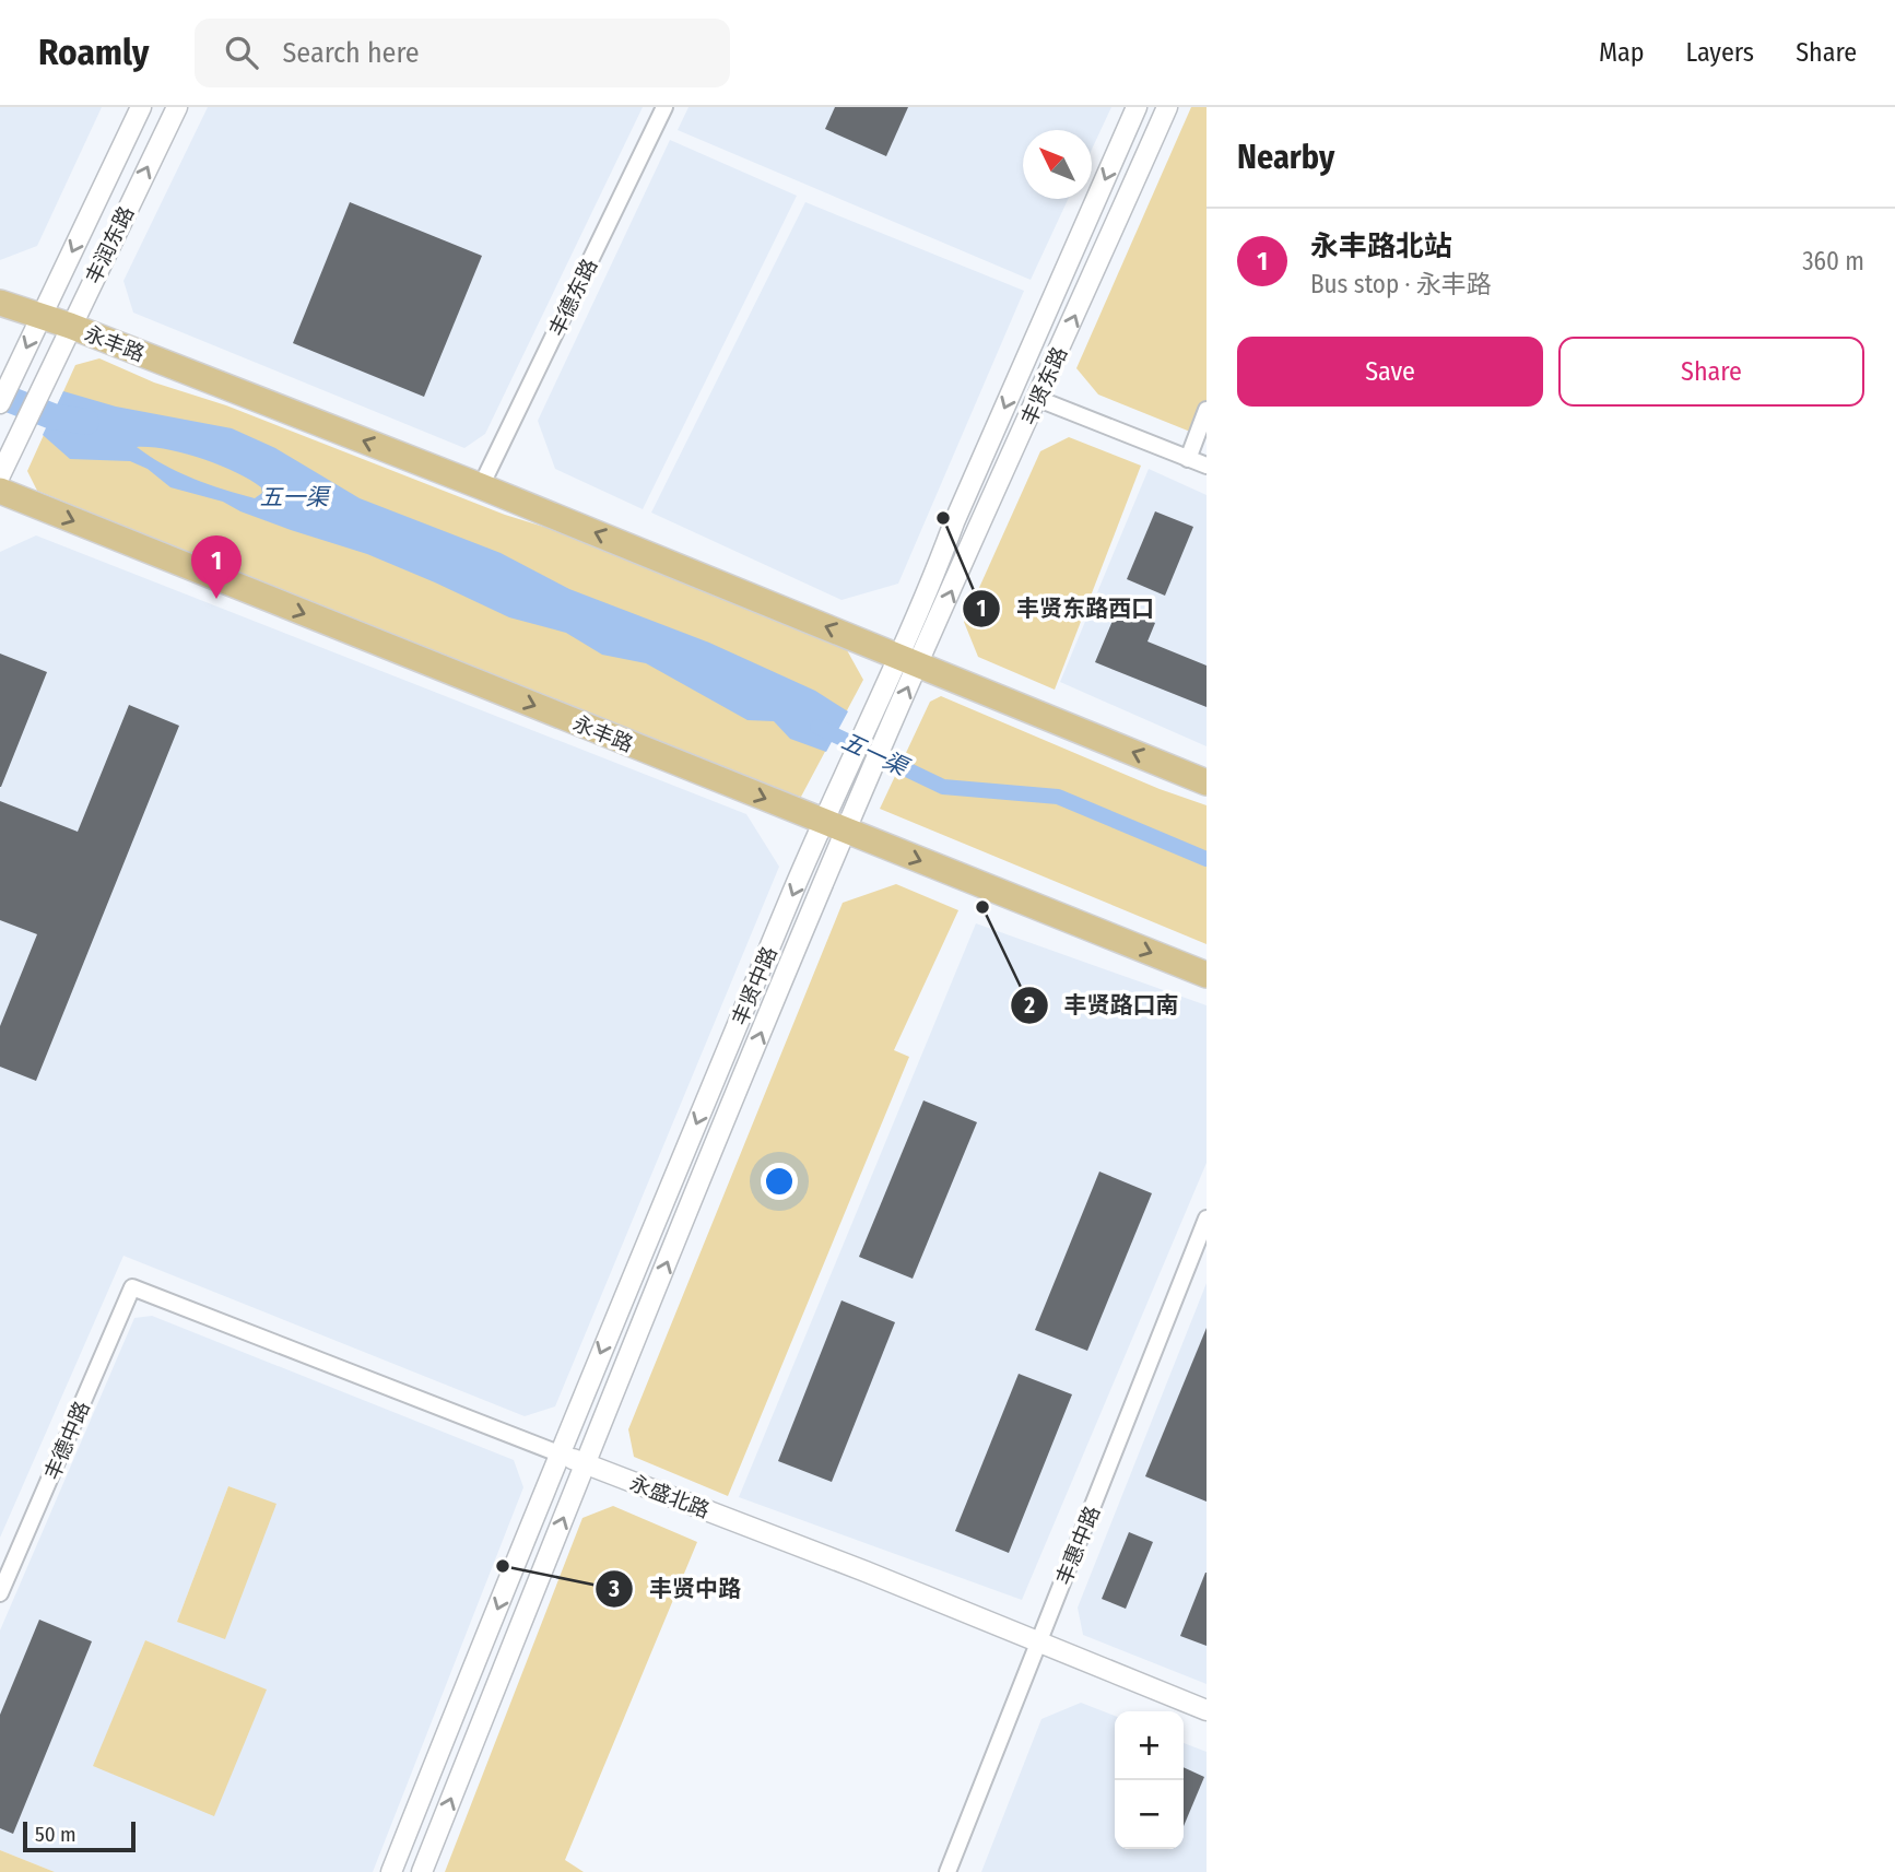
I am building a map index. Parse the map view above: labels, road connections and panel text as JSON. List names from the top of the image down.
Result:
{
  "streets": {
    "main road": ["永丰路"],
    "street": [
      "丰润东路",
      "丰德东路",
      "丰贤东路",
      "丰贤中路",
      "丰德中路",
      "永盛北路",
      "丰惠中路"
    ]
  },
  "crossings": [
    ["丰润东路", "永丰路"],
    ["丰德东路", "永丰路"],
    ["永丰路", "丰贤东路"],
    ["永丰路", "丰贤中路"],
    ["丰贤东路", "丰贤中路"],
    ["丰贤中路", "永盛北路"],
    ["丰德中路", "永盛北路"],
    ["永盛北路", "丰惠中路"]
  ],
  "water": ["五一渠"],
  "places": ["丰贤东路西口", "丰贤路口南", "丰贤中路"],
  "scale_bar": "50 m",
  "north": "top left",
  "page": {
    "header": "Roamly",
    "search": "Search here",
    "nav": ["Map", "Layers", "Share"],
    "heading": "Nearby",
    "list": [
      {
        "mark": "1",
        "name": "永丰路北站",
        "note": "Bus stop · 永丰路",
        "value": "360 m"
      }
    ],
    "buttons": ["Save", "Share"],
    "pins": "1",
    "map_buttons": ["+", "−"],
    "scale": "50 m"
  }
}
